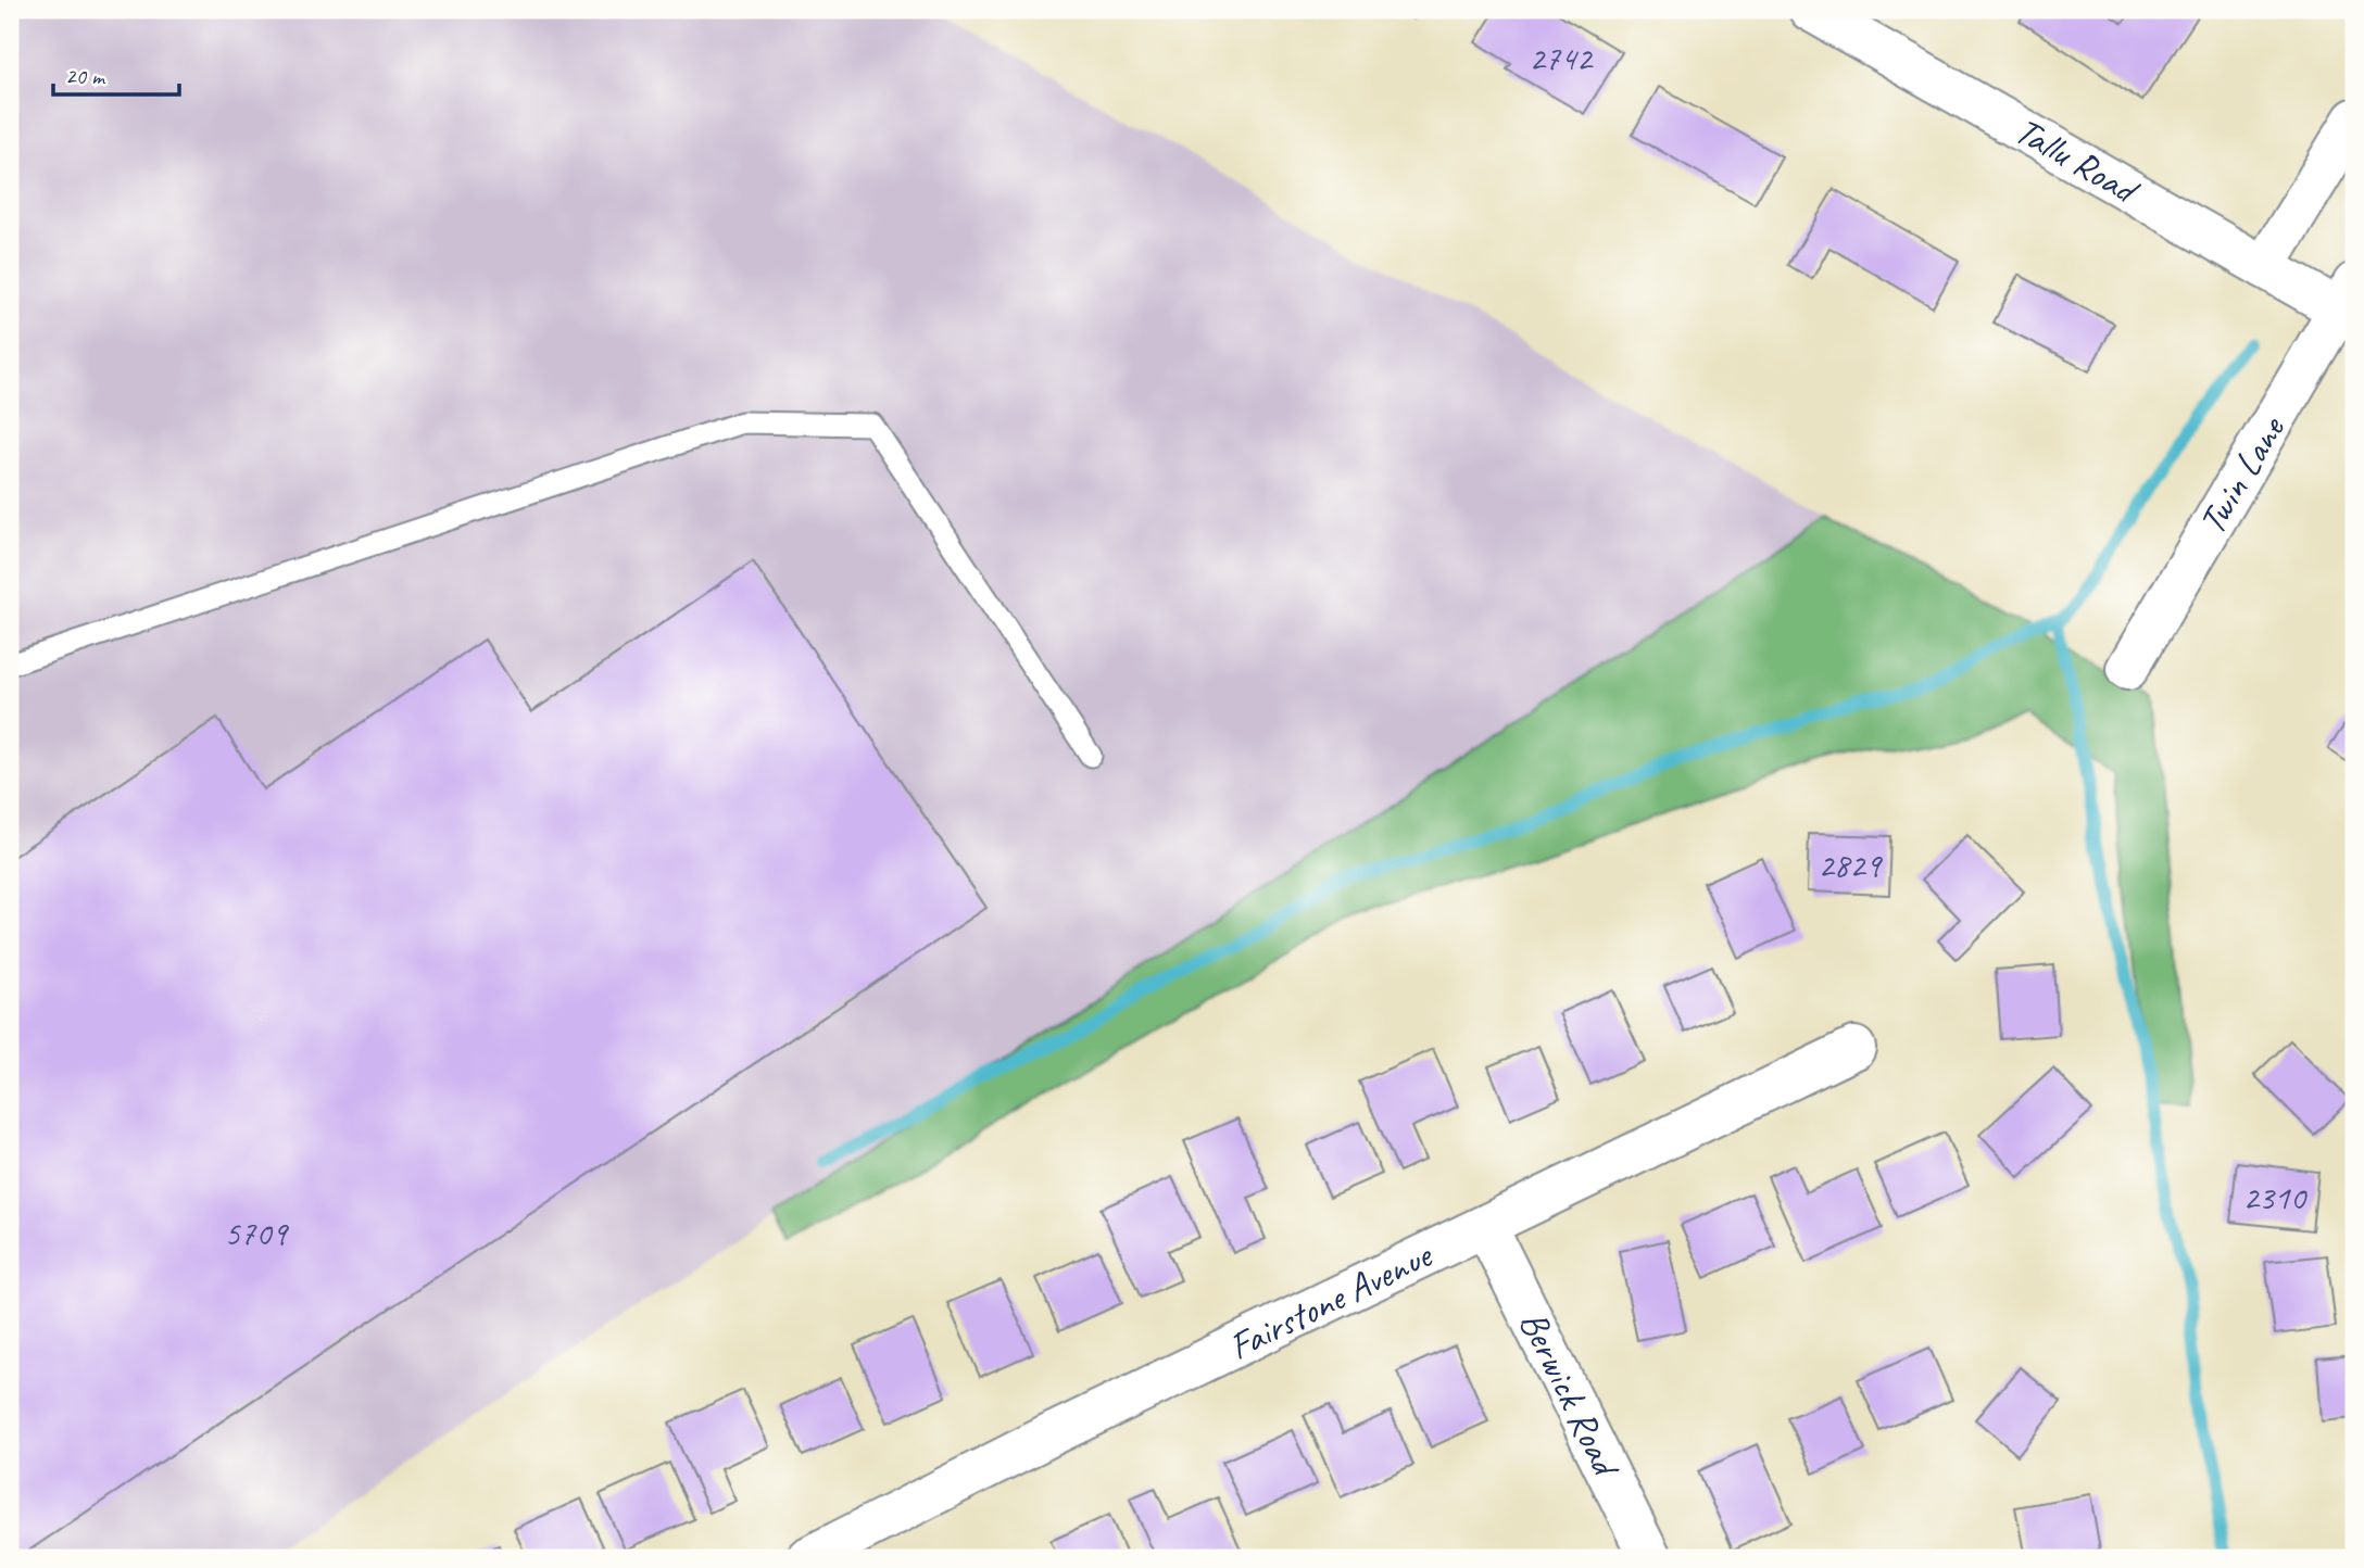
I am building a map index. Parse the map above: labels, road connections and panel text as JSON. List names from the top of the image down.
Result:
{
  "streets": {
    "street": [
      "Tallu Road",
      "Twin Lane",
      "Fairstone Avenue",
      "Berwick Road"
    ]
  },
  "crossings": [
    ["Tallu Road", "Twin Lane"],
    ["Fairstone Avenue", "Berwick Road"]
  ],
  "house_numbers": [
    "2742",
    "2829",
    "2310",
    "5709"
  ],
  "scale_bar": "20 m"
}
